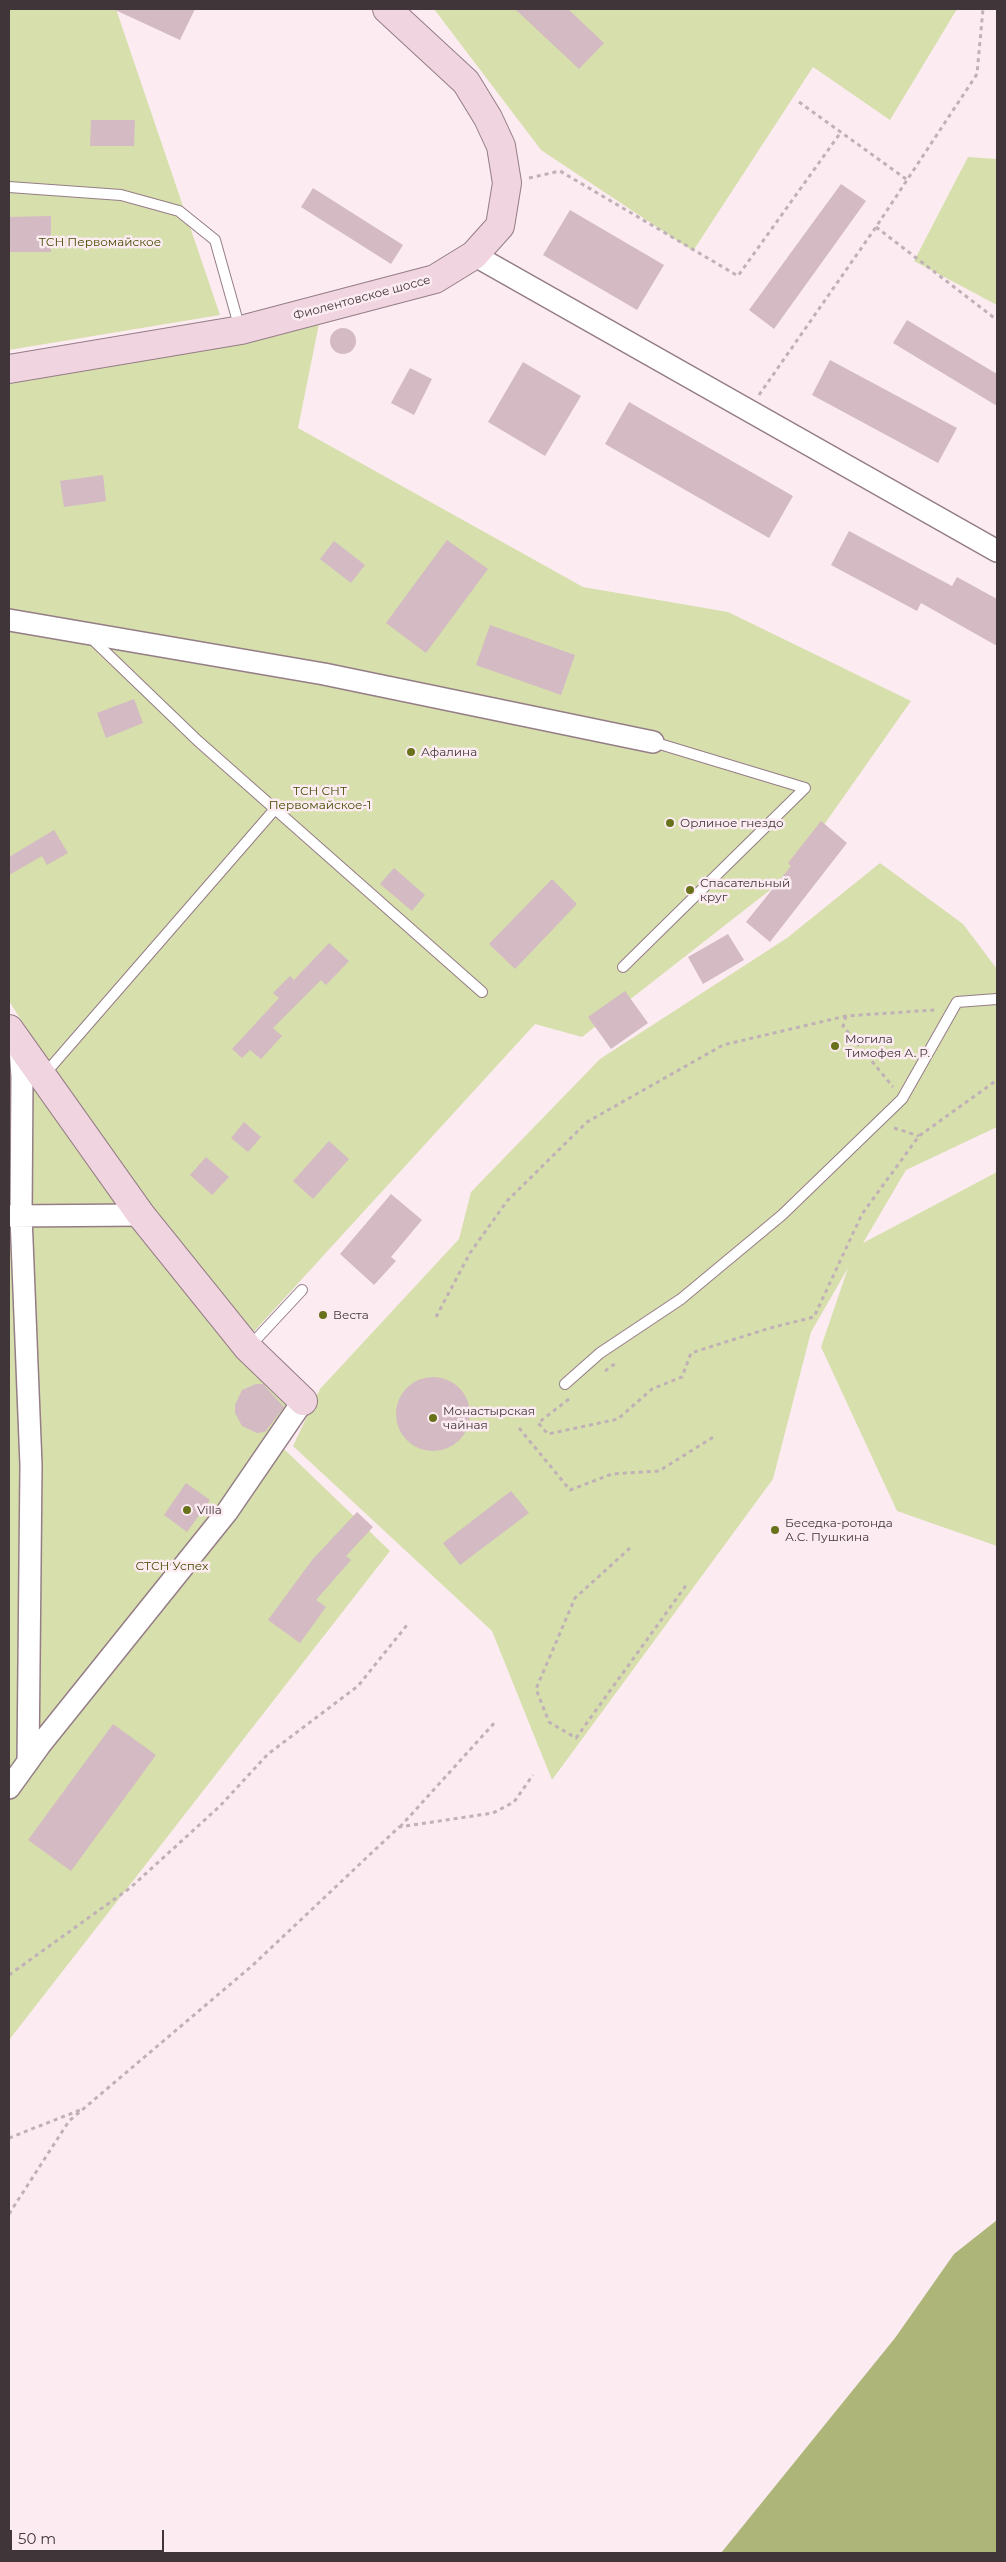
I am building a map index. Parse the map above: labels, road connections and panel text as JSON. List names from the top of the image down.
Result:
{
  "streets": {
    "street": ["Фиолентовское шоссе"]
  },
  "parks": ["ТСН Первомайское", "ТСН СНТ Первомайское-1", "СТСН Успех"],
  "places": [
    "Афалина",
    "Орлиное гнездо",
    "Спасательный круг",
    "Могила Тимофея А. Р.",
    "Веста",
    "Монастырская чайная",
    "Villa",
    "Беседка-ротонда А.С. Пушкина"
  ],
  "scale_bar": "50 m"
}
